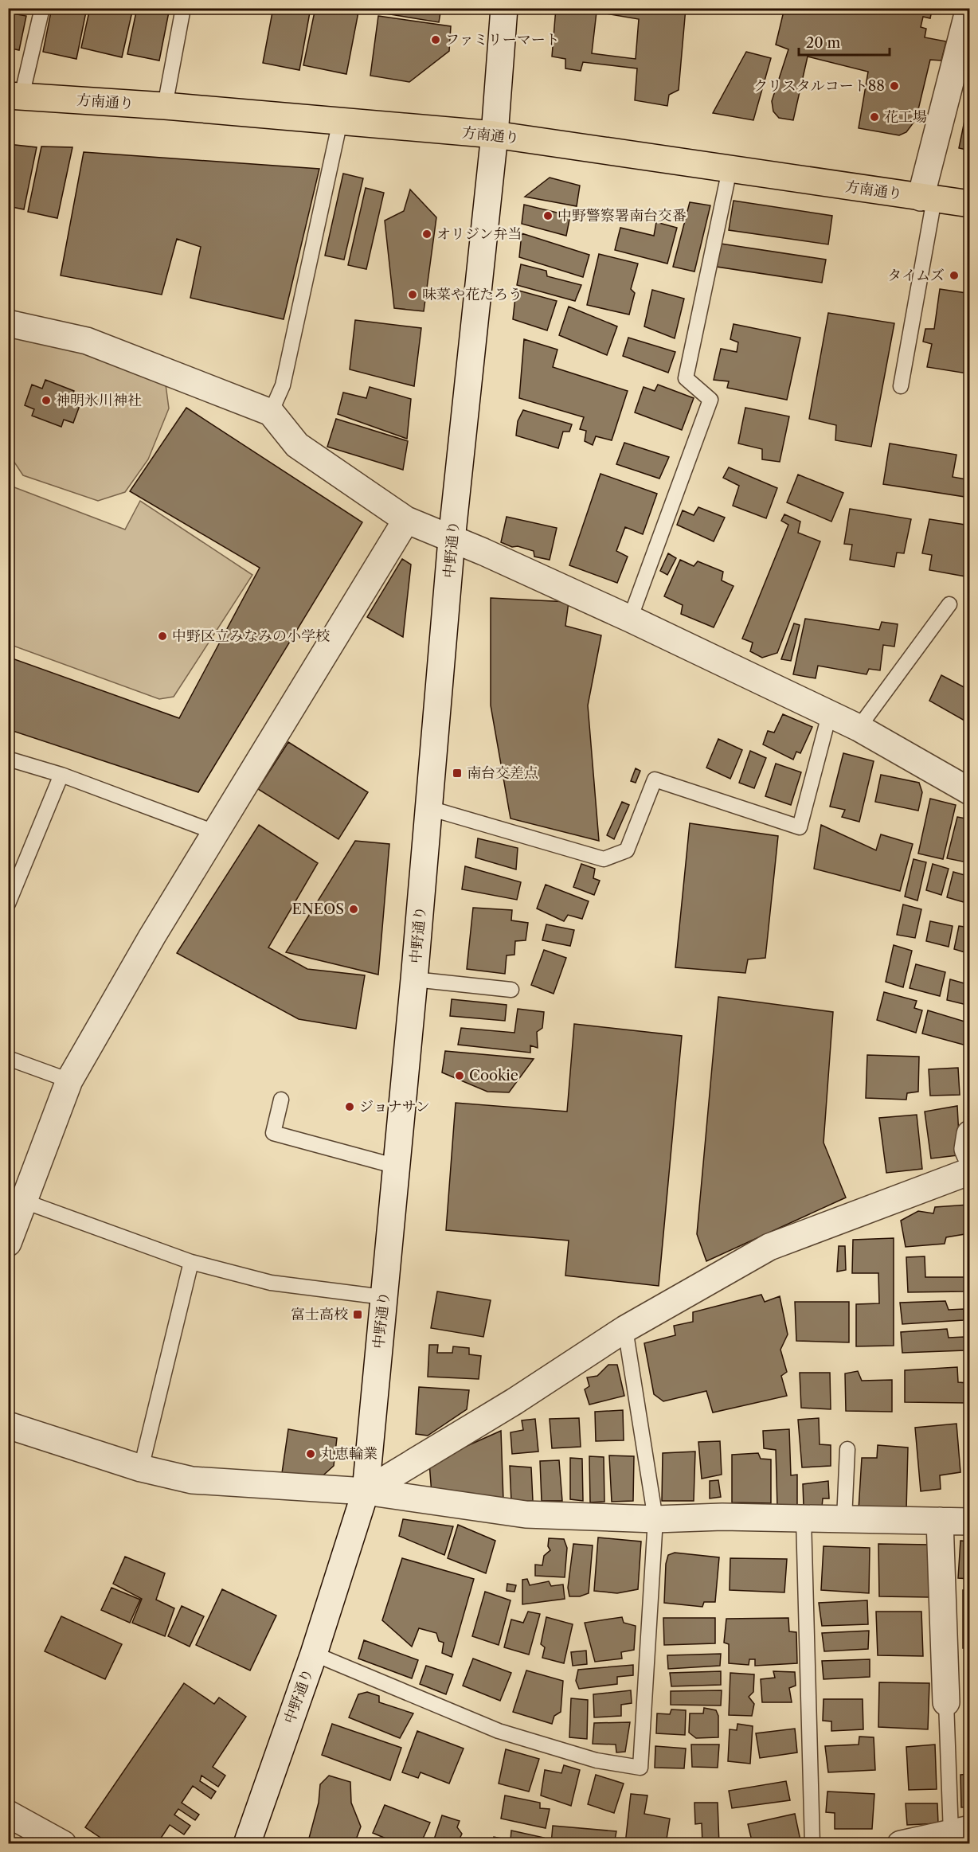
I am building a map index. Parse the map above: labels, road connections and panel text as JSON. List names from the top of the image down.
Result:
{
  "streets": {
    "main road": ["方南通り"],
    "street": ["中野通り"]
  },
  "crossings": [
    ["方南通り", "中野通り"]
  ],
  "places": {
    "other": [
      "ファミリーマート",
      "クリスタルコート88",
      "花工場",
      "中野警察署南台交番",
      "オリジン弁当",
      "タイムズ",
      "味菜や花たろう",
      "神明氷川神社",
      "中野区立みなみの小学校",
      "ENEOS",
      "Cookie",
      "ジョナサン",
      "丸恵輪業"
    ],
    "transit": ["南台交差点", "富士高校"]
  },
  "scale_bar": "20 m"
}
